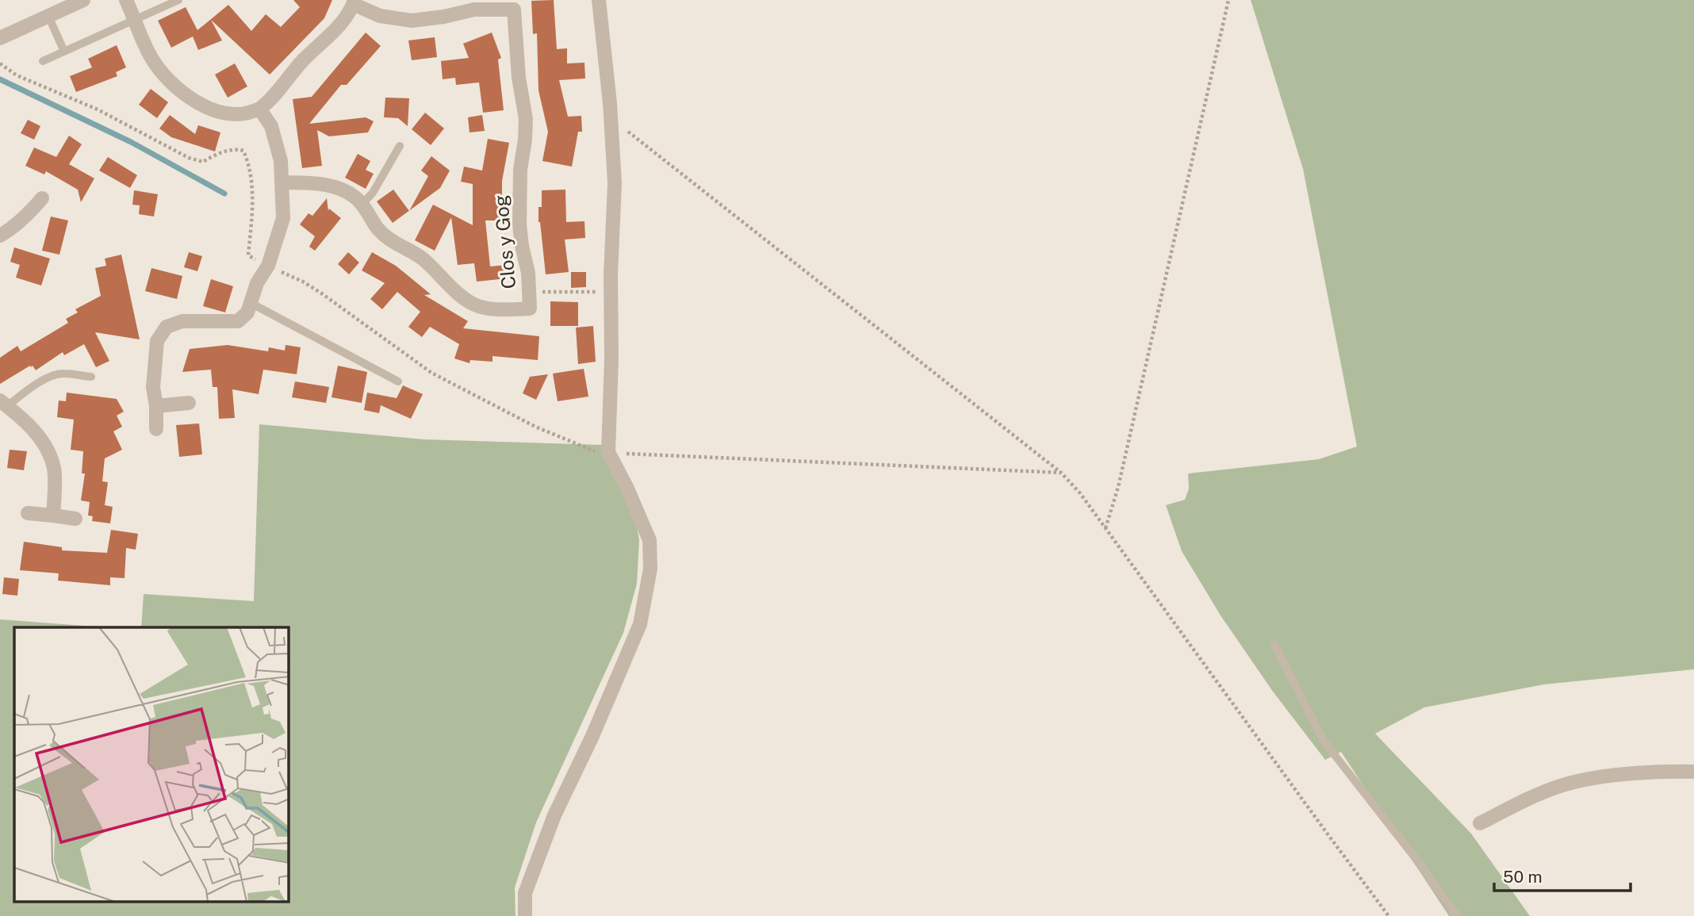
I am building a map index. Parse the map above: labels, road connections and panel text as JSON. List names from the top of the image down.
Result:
{
  "streets": {
    "street": ["Clos y Gog"]
  },
  "scale_bar": "50 m"
}
